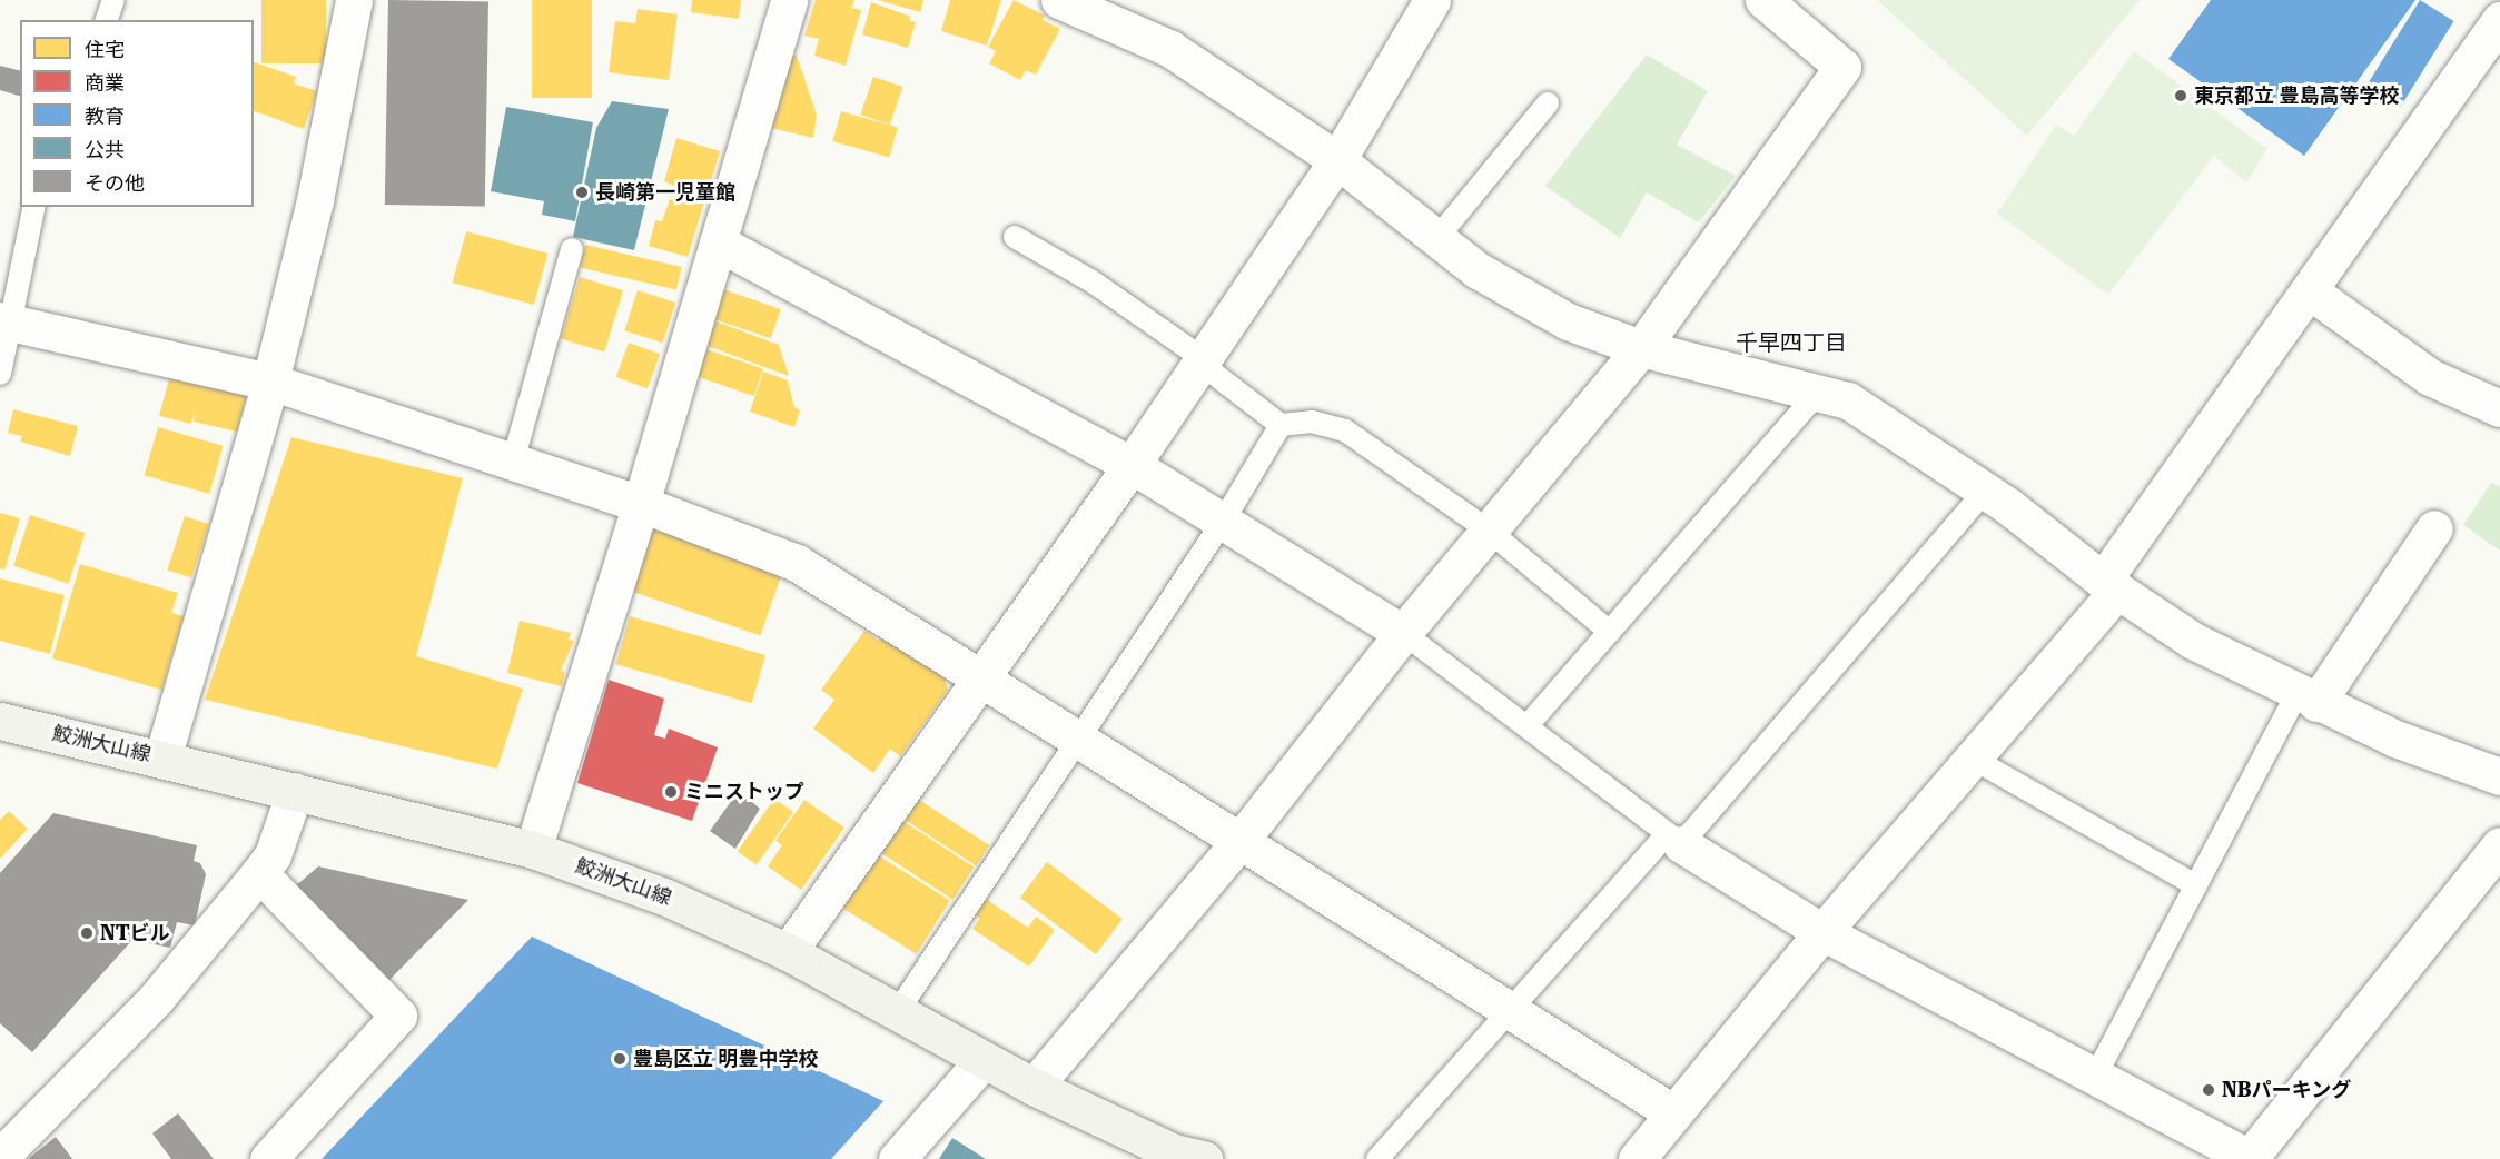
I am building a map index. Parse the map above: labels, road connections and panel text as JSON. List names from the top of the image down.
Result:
{
  "streets": {
    "main road": ["鮫洲大山線"]
  },
  "districts": ["千早四丁目"],
  "places": [
    "東京都立 豊島高等学校",
    "長崎第一児童館",
    "ミニストップ",
    "NTビル",
    "豊島区立 明豊中学校",
    "NBパーキング"
  ],
  "legend": [
    "住宅",
    "商業",
    "教育",
    "公共",
    "その他"
  ]
}
